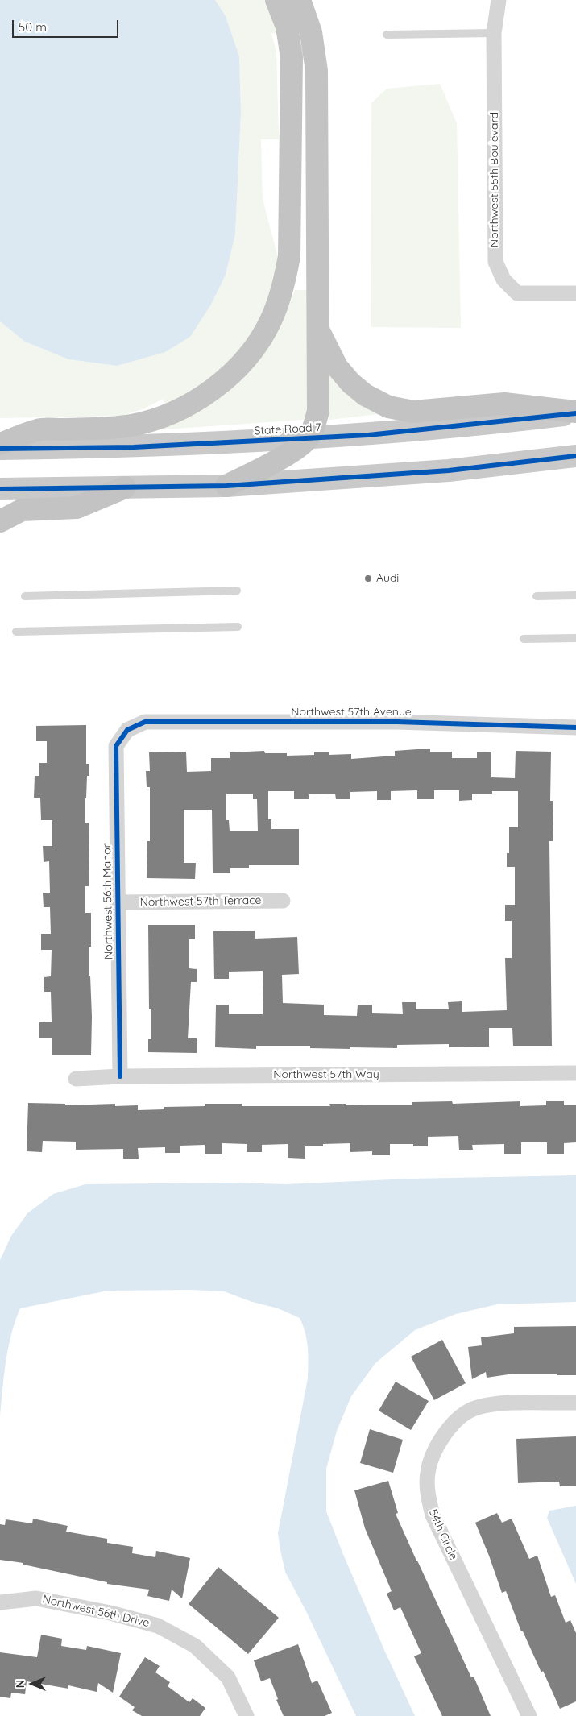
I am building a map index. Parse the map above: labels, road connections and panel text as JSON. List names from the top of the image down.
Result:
{
  "streets": {
    "main road": ["State Road 7"],
    "street": [
      "Northwest 55th Boulevard",
      "Northwest 57th Avenue",
      "Northwest 56th Manor",
      "Northwest 57th Terrace",
      "Northwest 57th Way",
      "54th Circle",
      "Northwest 56th Drive"
    ]
  },
  "crossings": [
    ["Northwest 57th Avenue", "Northwest 56th Manor"],
    ["Northwest 56th Manor", "Northwest 57th Terrace"],
    ["Northwest 56th Manor", "Northwest 57th Way"]
  ],
  "places": ["Audi"],
  "scale_bar": "50 m",
  "north": "left"
}
